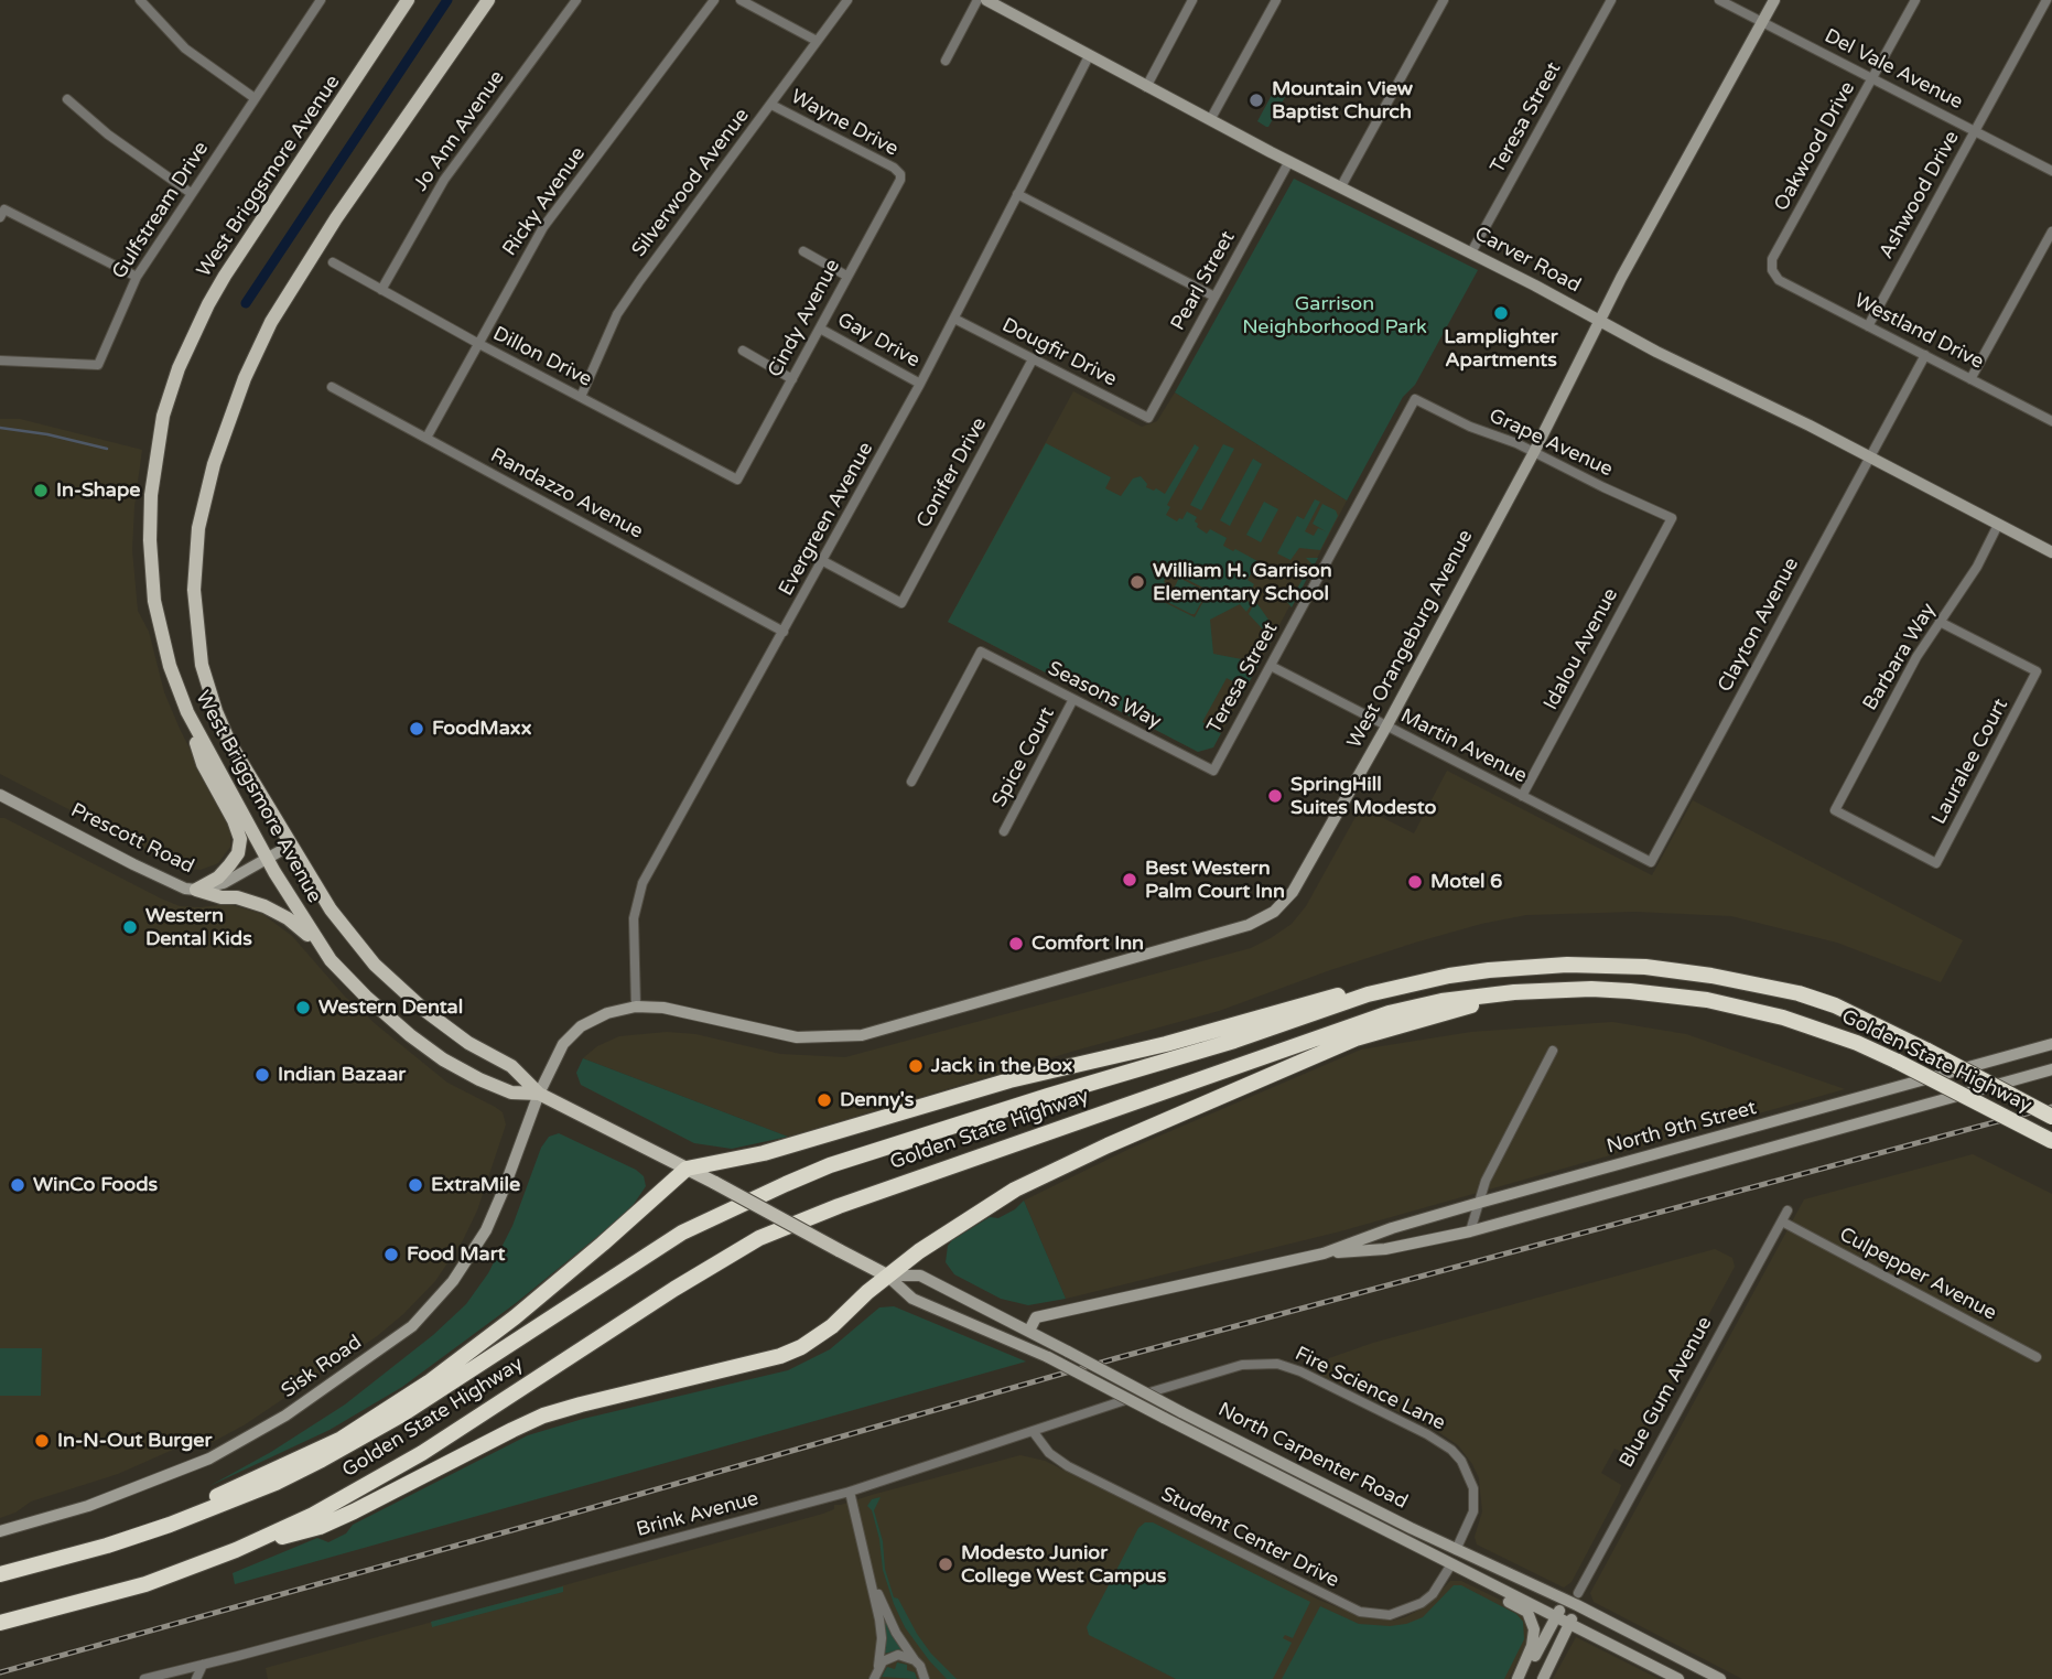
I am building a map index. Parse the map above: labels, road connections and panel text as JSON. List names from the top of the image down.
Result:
{
  "streets": {
    "highway": ["Golden State Highway"],
    "main road": ["West Briggsmore Avenue", "North Carpenter Road"],
    "street": [
      "Del Vale Avenue",
      "Teresa Street",
      "Wayne Drive",
      "Jo Ann Avenue",
      "Oakwood Drive",
      "Silverwood Avenue",
      "Ashwood Drive",
      "Ricky Avenue",
      "Gulfstream Drive",
      "Carver Road",
      "Pearl Street",
      "Cindy Avenue",
      "Westland Drive",
      "Gay Drive",
      "Dougfir Drive",
      "Dillon Drive",
      "Grape Avenue",
      "Conifer Drive",
      "Randazzo Avenue",
      "Evergreen Avenue",
      "Clayton Avenue",
      "West Orangeburg Avenue",
      "Idalou Avenue",
      "Barbara Way",
      "Seasons Way",
      "Martin Avenue",
      "Spice Court",
      "Lauralee Court",
      "Prescott Road",
      "North 9th Street",
      "Culpepper Avenue",
      "Sisk Road",
      "Fire Science Lane",
      "Blue Gum Avenue",
      "Brink Avenue",
      "Student Center Drive"
    ]
  },
  "crossings": [
    ["Del Vale Avenue", "Oakwood Drive"],
    ["Del Vale Avenue", "Ashwood Drive"],
    ["Del Vale Avenue", "West Orangeburg Avenue"],
    ["Teresa Street", "Carver Road"],
    ["Teresa Street", "Grape Avenue"],
    ["Teresa Street", "Seasons Way"],
    ["Teresa Street", "Martin Avenue"],
    ["Wayne Drive", "Silverwood Avenue"],
    ["Wayne Drive", "Cindy Avenue"],
    ["Jo Ann Avenue", "Dillon Drive"],
    ["Oakwood Drive", "Westland Drive"],
    ["West Briggsmore Avenue", "West Orangeburg Avenue"],
    ["West Briggsmore Avenue", "Prescott Road"],
    ["West Briggsmore Avenue", "Sisk Road"],
    ["West Briggsmore Avenue", "North Carpenter Road"],
    ["Silverwood Avenue", "Dillon Drive"],
    ["Ashwood Drive", "Westland Drive"],
    ["Ricky Avenue", "Dillon Drive"],
    ["Ricky Avenue", "Randazzo Avenue"],
    ["Carver Road", "Pearl Street"],
    ["Carver Road", "Evergreen Avenue"],
    ["Carver Road", "Clayton Avenue"],
    ["Carver Road", "West Orangeburg Avenue"],
    ["Carver Road", "Barbara Way"],
    ["Pearl Street", "Dougfir Drive"],
    ["Cindy Avenue", "Gay Drive"],
    ["Cindy Avenue", "Dillon Drive"],
    ["Westland Drive", "Clayton Avenue"],
    ["Gay Drive", "Evergreen Avenue"],
    ["Dougfir Drive", "Conifer Drive"],
    ["Dougfir Drive", "Evergreen Avenue"],
    ["Grape Avenue", "West Orangeburg Avenue"],
    ["Grape Avenue", "Idalou Avenue"],
    ["Conifer Drive", "Evergreen Avenue"],
    ["Randazzo Avenue", "Evergreen Avenue"],
    ["Evergreen Avenue", "West Orangeburg Avenue"],
    ["Clayton Avenue", "Martin Avenue"],
    ["West Orangeburg Avenue", "Martin Avenue"],
    ["West Orangeburg Avenue", "Sisk Road"],
    ["Idalou Avenue", "Martin Avenue"],
    ["Barbara Way", "Lauralee Court"],
    ["Seasons Way", "Spice Court"],
    ["North 9th Street", "North Carpenter Road"],
    ["Culpepper Avenue", "Blue Gum Avenue"],
    ["Fire Science Lane", "North Carpenter Road"],
    ["Fire Science Lane", "Brink Avenue"],
    ["Blue Gum Avenue", "North Carpenter Road"],
    ["North Carpenter Road", "Student Center Drive"],
    ["Brink Avenue", "Student Center Drive"]
  ],
  "parks": ["Garrison Neighborhood Park"],
  "places": [
    "Mountain View Baptist Church",
    "Lamplighter Apartments",
    "In-Shape",
    "William H. Garrison Elementary School",
    "FoodMaxx",
    "SpringHill Suites Modesto",
    "Best Western Palm Court Inn",
    "Motel 6",
    "Western Dental Kids",
    "Comfort Inn",
    "Western Dental",
    "Jack in the Box",
    "Indian Bazaar",
    "Denny's",
    "WinCo Foods",
    "ExtraMile",
    "Food Mart",
    "In-N-Out Burger",
    "Modesto Junior College West Campus"
  ]
}
